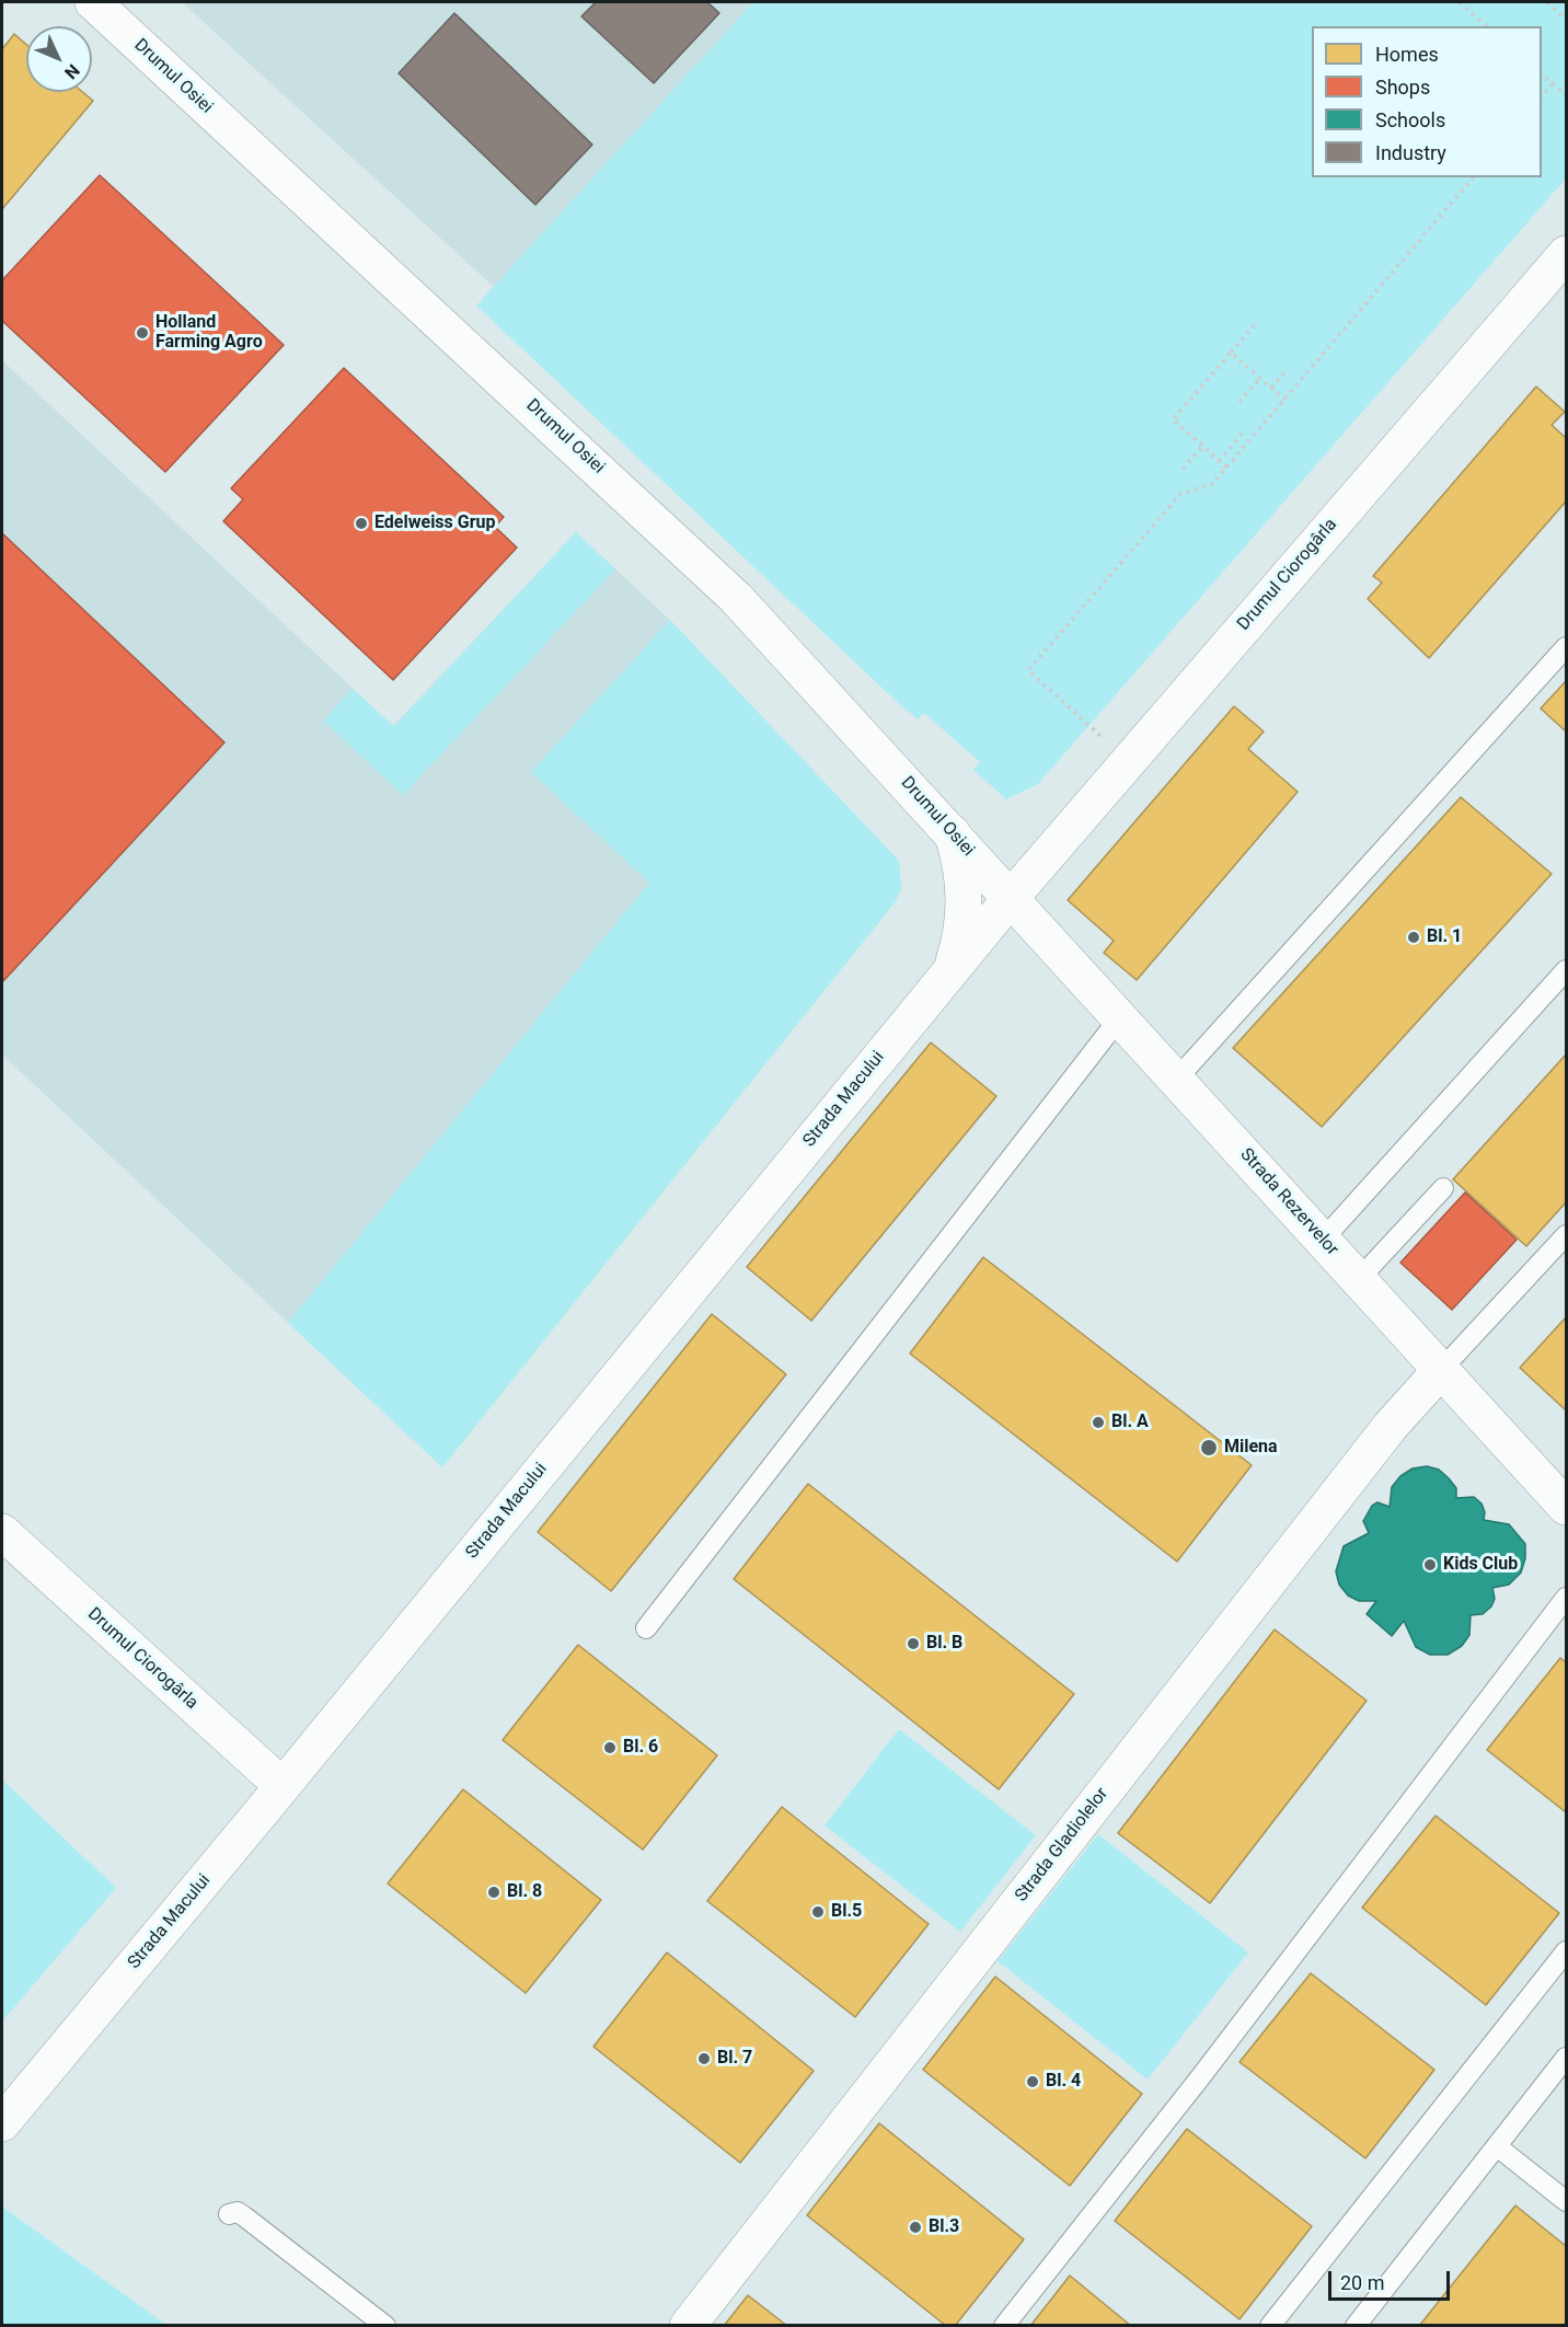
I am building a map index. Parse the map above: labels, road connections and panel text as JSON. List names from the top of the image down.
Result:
{
  "streets": {
    "street": [
      "Drumul Osiei",
      "Drumul Ciorogârla",
      "Strada Macului",
      "Strada Rezervelor",
      "Strada Gladiolelor"
    ]
  },
  "crossings": [
    ["Drumul Osiei", "Drumul Ciorogârla"],
    ["Drumul Osiei", "Strada Macului"],
    ["Drumul Osiei", "Strada Rezervelor"],
    ["Drumul Ciorogârla", "Strada Macului"],
    ["Drumul Ciorogârla", "Strada Rezervelor"],
    ["Strada Macului", "Strada Rezervelor"],
    ["Strada Rezervelor", "Strada Gladiolelor"]
  ],
  "places": [
    "Holland Farming Agro",
    "Edelweiss Grup",
    "Bl. 1",
    "Bl. A",
    "Milena",
    "Kids Club",
    "Bl. B",
    "Bl. 6",
    "Bl. 8",
    "Bl.5",
    "Bl. 7",
    "Bl. 4",
    "Bl.3"
  ],
  "legend": [
    "Homes",
    "Shops",
    "Schools",
    "Industry"
  ],
  "scale_bar": "20 m",
  "north": "bottom right"
}
